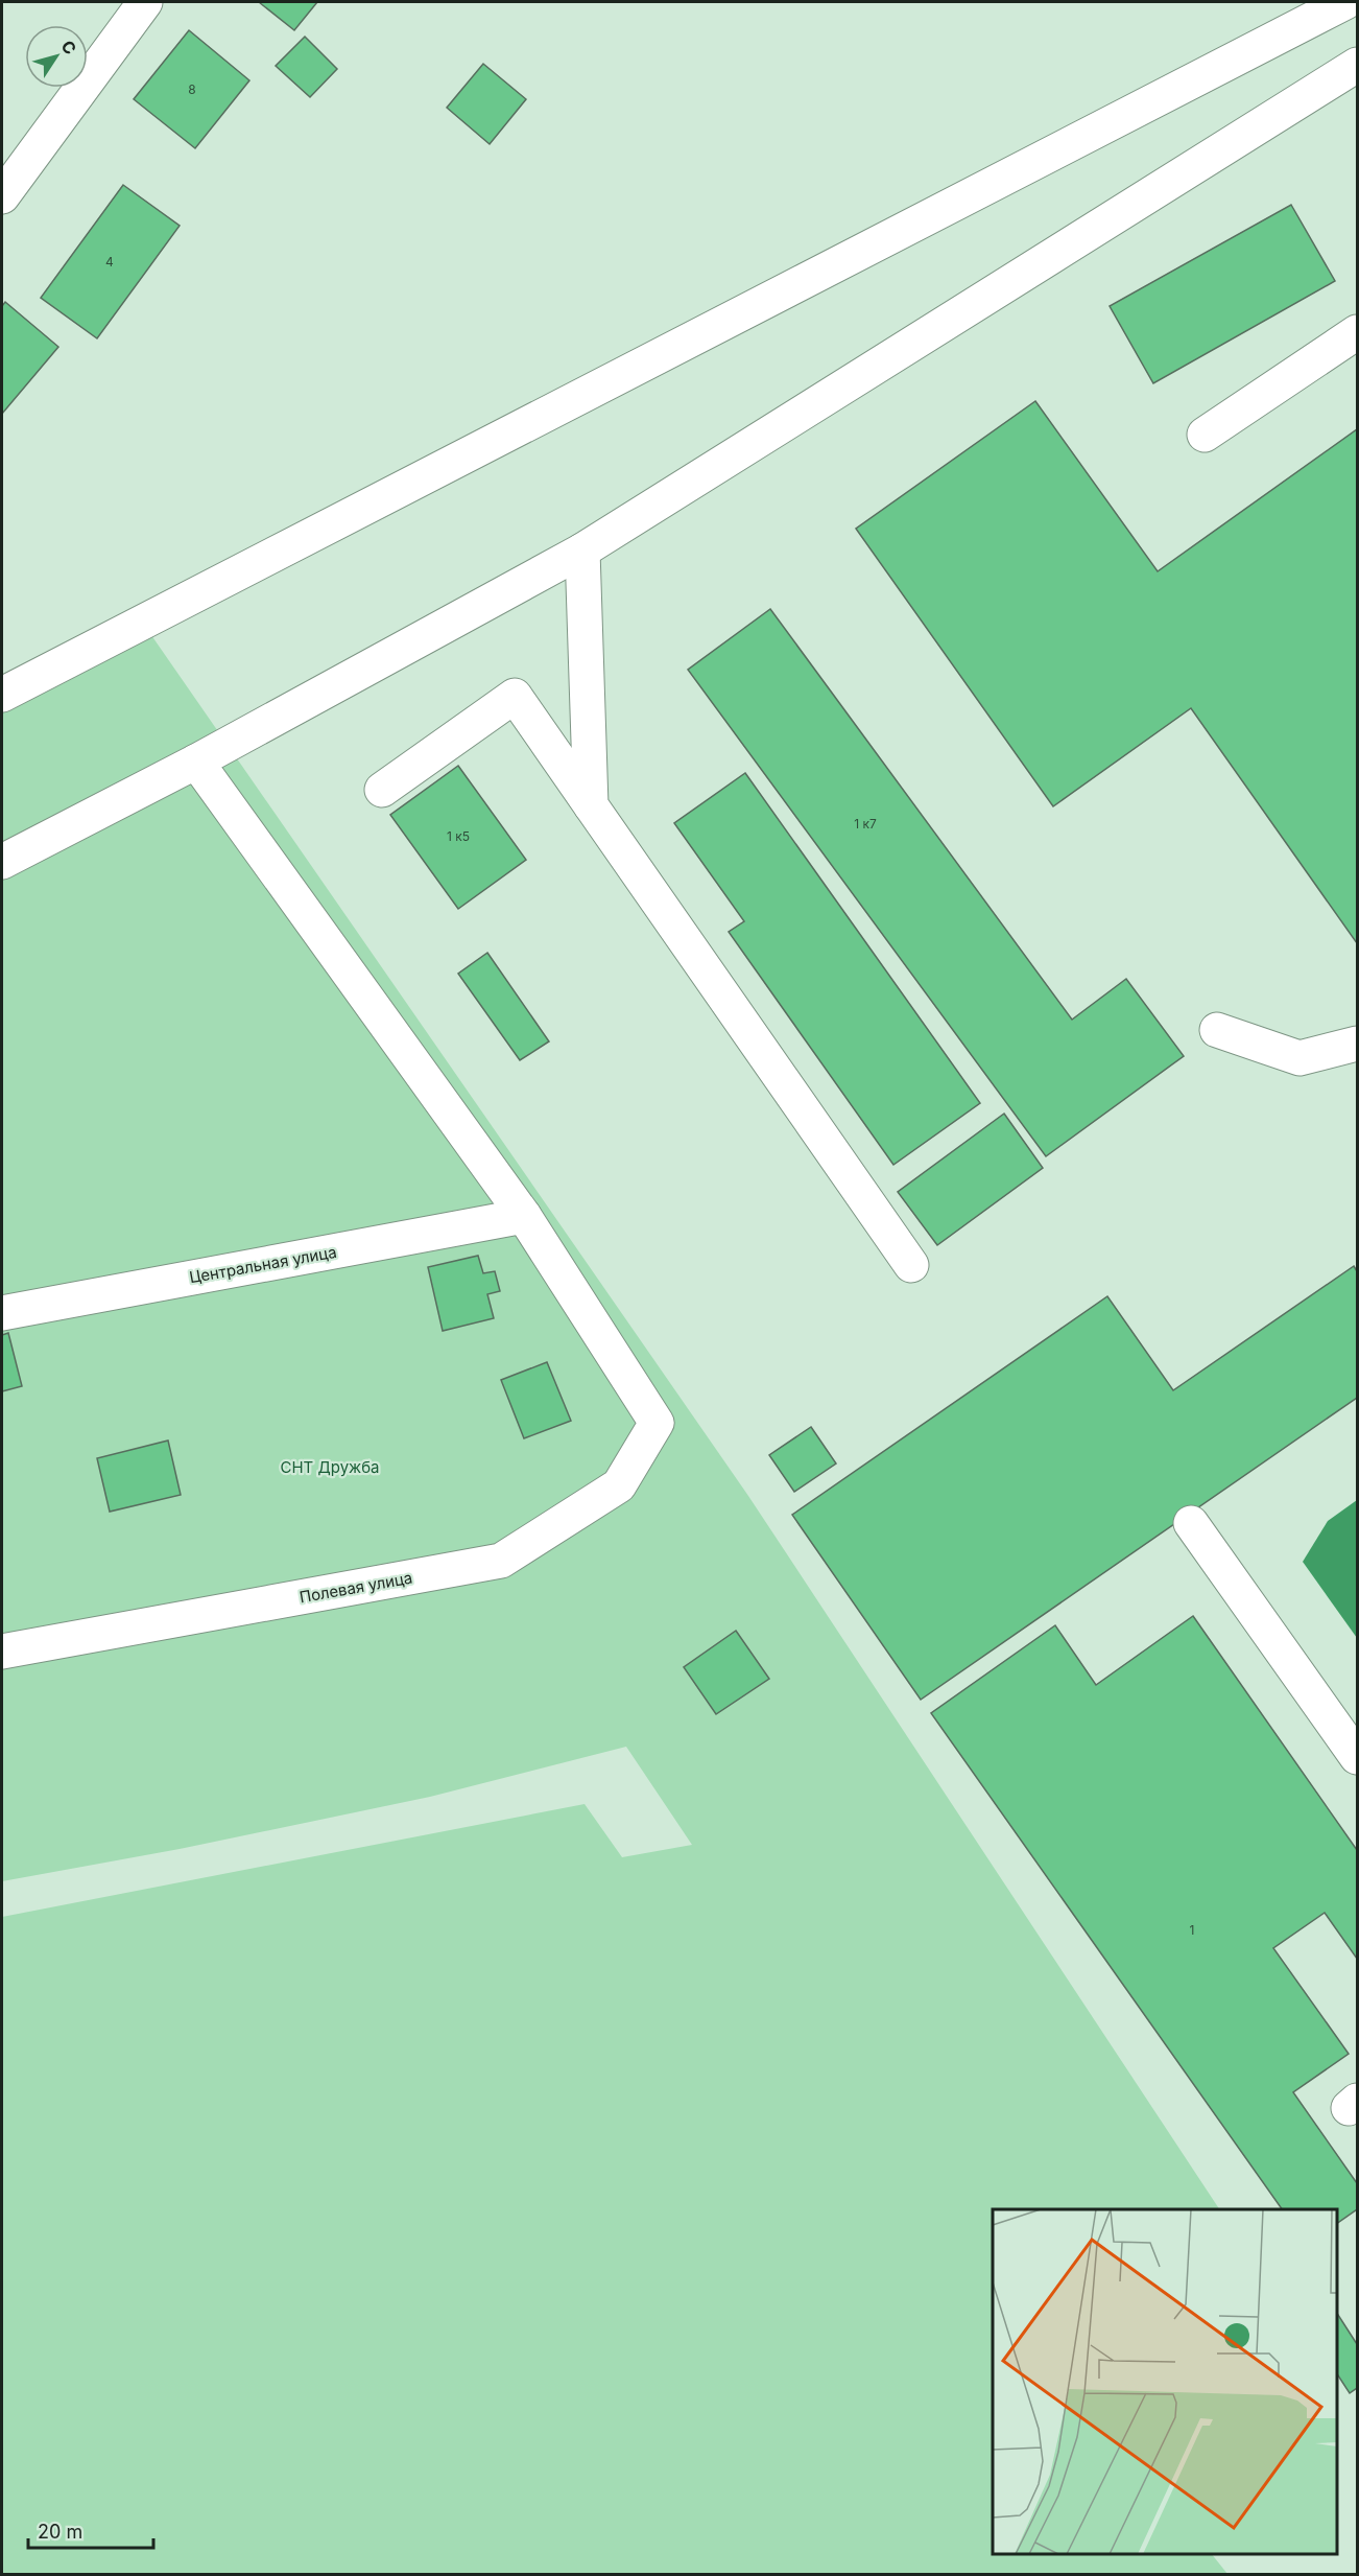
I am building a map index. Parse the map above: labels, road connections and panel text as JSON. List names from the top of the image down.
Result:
{
  "streets": {
    "street": ["Центральная улица", "Полевая улица"]
  },
  "crossings": [
    ["Центральная улица", "Полевая улица"]
  ],
  "parks": ["СНТ Дружба"],
  "house_numbers": [
    "8",
    "4",
    "1 к7",
    "1 к5",
    "1"
  ],
  "scale_bar": "20 m",
  "north": "top right"
}
